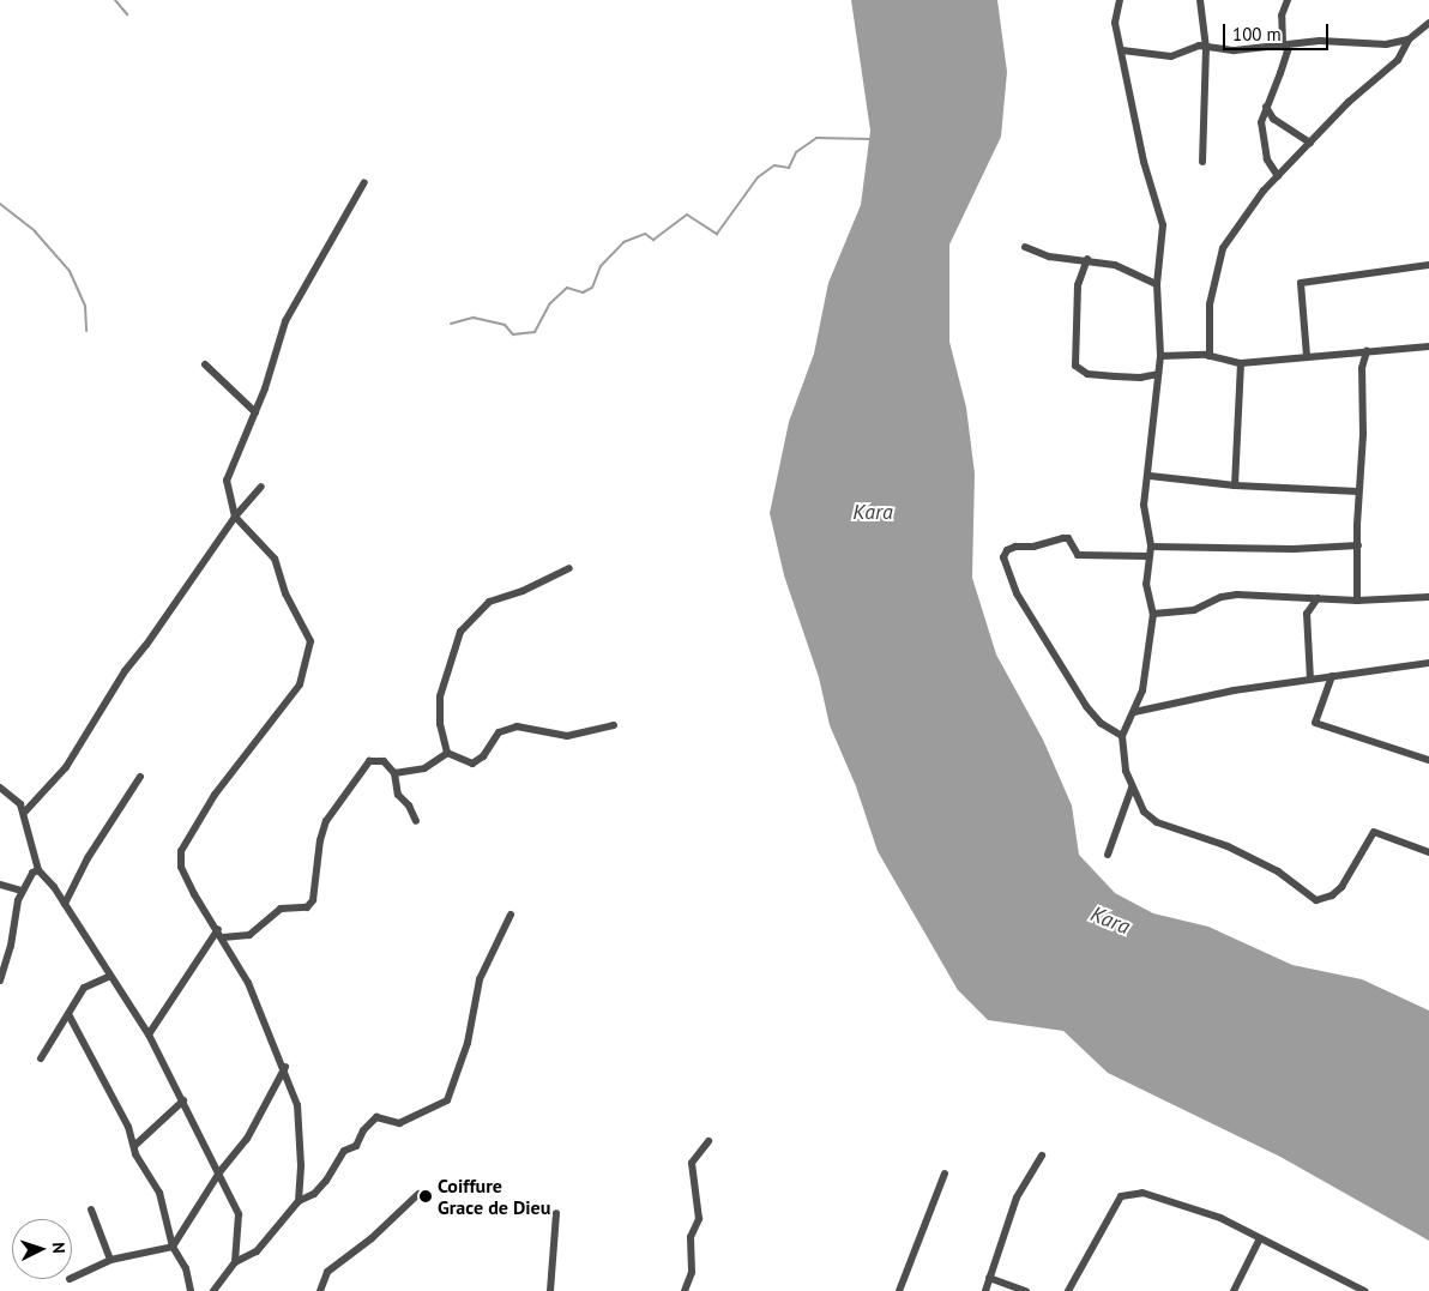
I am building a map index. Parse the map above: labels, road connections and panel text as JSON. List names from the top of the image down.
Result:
{
  "water": ["Kara"],
  "places": ["Coiffure Grace de Dieu"],
  "scale_bar": "100 m",
  "north": "right"
}
